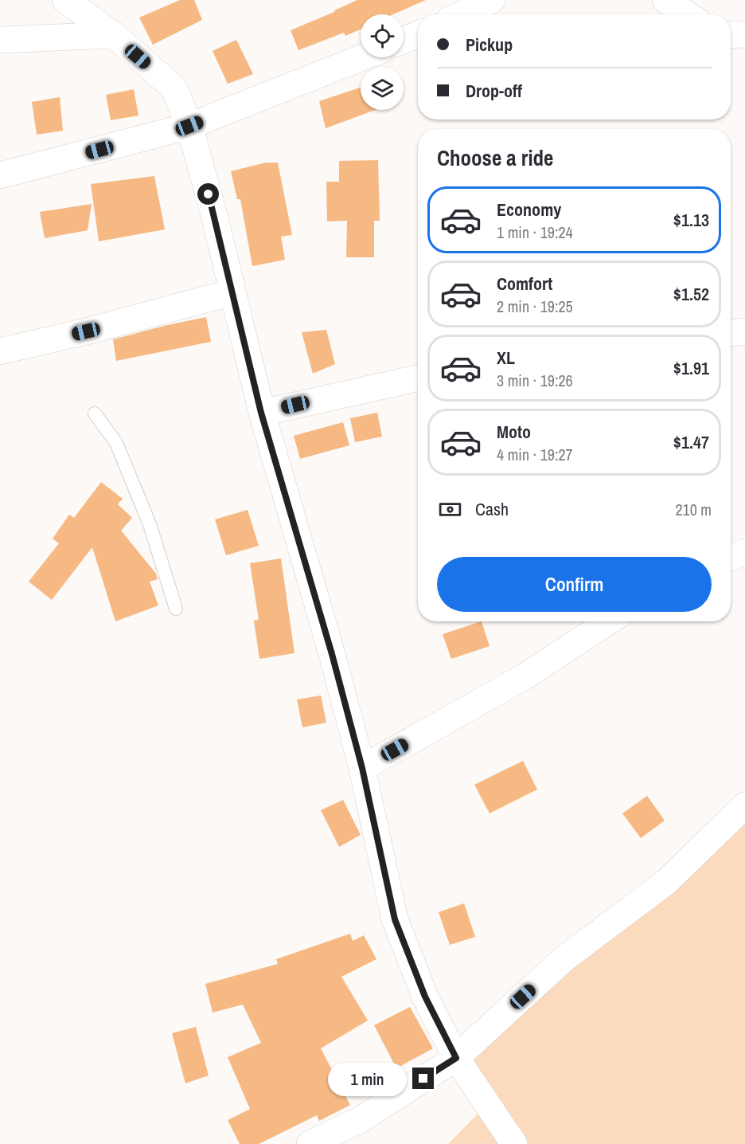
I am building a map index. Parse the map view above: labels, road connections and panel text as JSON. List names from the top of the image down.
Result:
{
  "page": {
    "banner": ["Pickup", "Drop-off"],
    "heading": "Choose a ride",
    "list": [
      {
        "name": "Economy",
        "note": "1 min · 19:24",
        "value": "$1.13"
      },
      {
        "name": "Comfort",
        "note": "2 min · 19:25",
        "value": "$1.52"
      },
      {
        "name": "XL",
        "note": "3 min · 19:26",
        "value": "$1.91"
      },
      {
        "name": "Moto",
        "note": "4 min · 19:27",
        "value": "$1.47"
      }
    ],
    "pay": ["Cash", "210 m"],
    "buttons": "Confirm",
    "bubble": "1 min"
  }
}
